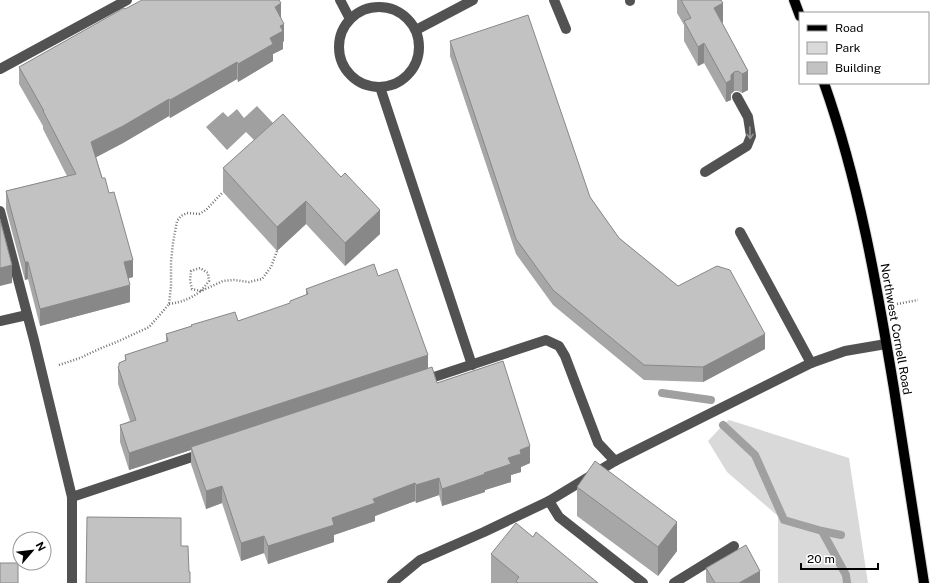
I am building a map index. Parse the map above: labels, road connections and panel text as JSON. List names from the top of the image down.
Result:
{
  "streets": {
    "main road": ["Northwest Cornell Road"]
  },
  "legend": ["Road", "Park", "Building"],
  "scale_bar": "20 m",
  "north": "top right"
}
